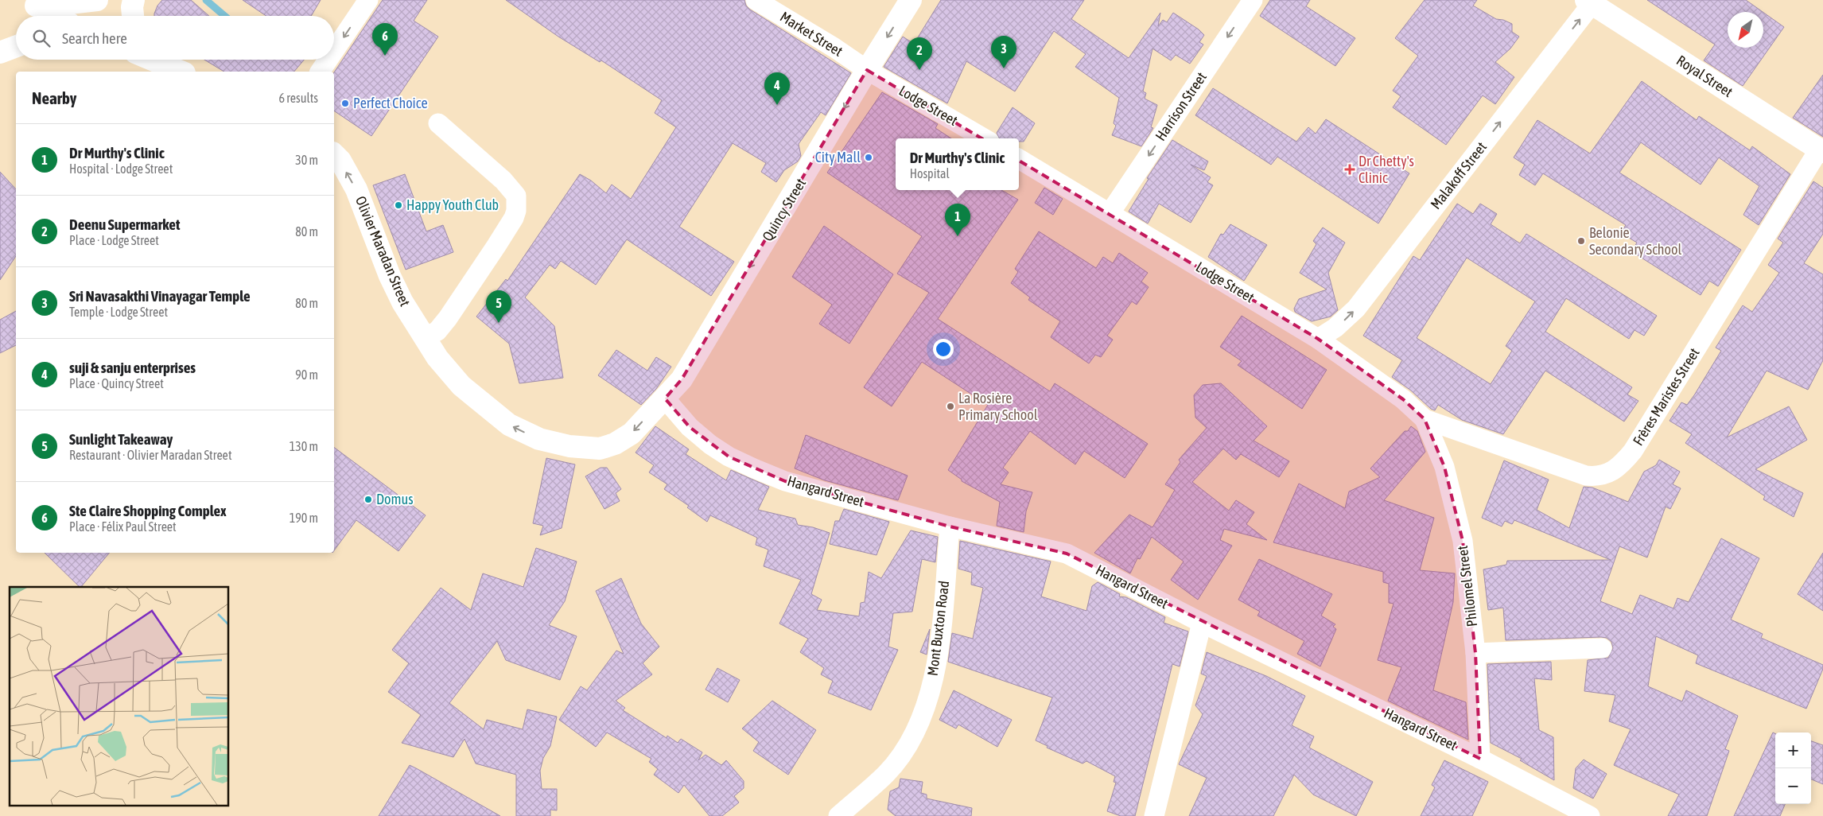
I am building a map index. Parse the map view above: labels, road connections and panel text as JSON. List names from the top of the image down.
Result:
{
  "streets": {
    "main road": ["Royal Street", "Quincy Street", "Olivier Maradan Street"],
    "street": [
      "Market Street",
      "Lodge Street",
      "Harrison Street",
      "Malakoff Street",
      "Frères Maristes Street",
      "Hangard Street",
      "Philomel Street",
      "Mont Buxton Road"
    ]
  },
  "crossings": [
    ["Market Street", "Lodge Street"],
    ["Market Street", "Quincy Street"],
    ["Royal Street", "Malakoff Street"],
    ["Royal Street", "Frères Maristes Street"],
    ["Lodge Street", "Harrison Street"],
    ["Lodge Street", "Malakoff Street"],
    ["Lodge Street", "Quincy Street"],
    ["Lodge Street", "Frères Maristes Street"],
    ["Lodge Street", "Philomel Street"],
    ["Quincy Street", "Olivier Maradan Street"],
    ["Olivier Maradan Street", "Hangard Street"],
    ["Frères Maristes Street", "Philomel Street"],
    ["Hangard Street", "Philomel Street"],
    ["Hangard Street", "Mont Buxton Road"]
  ],
  "one_way": [
    "Harrison Street",
    "Malakoff Street",
    "Quincy Street",
    "Olivier Maradan Street"
  ],
  "places": {
    "other": [
      "Perfect Choice",
      "City Mall",
      "Happy Youth Club",
      "Belonie Secondary School",
      "La Rosière Primary School",
      "Domus"
    ],
    "health": ["Dr Chetty's Clinic"]
  },
  "north": "bottom left",
  "page": {
    "search": "Search here",
    "pins": [
      "6",
      "3",
      "2",
      "4",
      "1",
      "5"
    ],
    "heading": ["Nearby", "6 results"],
    "list": [
      {
        "mark": "1",
        "name": "Dr Murthy's Clinic",
        "note": "Hospital · Lodge Street",
        "value": "30 m"
      },
      {
        "mark": "2",
        "name": "Deenu Supermarket",
        "note": "Place · Lodge Street",
        "value": "80 m"
      },
      {
        "mark": "3",
        "name": "Sri Navasakthi Vinayagar Temple",
        "note": "Temple · Lodge Street",
        "value": "80 m"
      },
      {
        "mark": "4",
        "name": "suji & sanju enterprises",
        "note": "Place · Quincy Street",
        "value": "90 m"
      },
      {
        "mark": "5",
        "name": "Sunlight Takeaway",
        "note": "Restaurant · Olivier Maradan Street",
        "value": "130 m"
      },
      {
        "mark": "6",
        "name": "Ste Claire Shopping Complex",
        "note": "Place · Félix Paul Street",
        "value": "190 m"
      }
    ],
    "popup": ["Dr Murthy's Clinic", "Hospital"],
    "map_buttons": ["+", "−"]
  }
}
